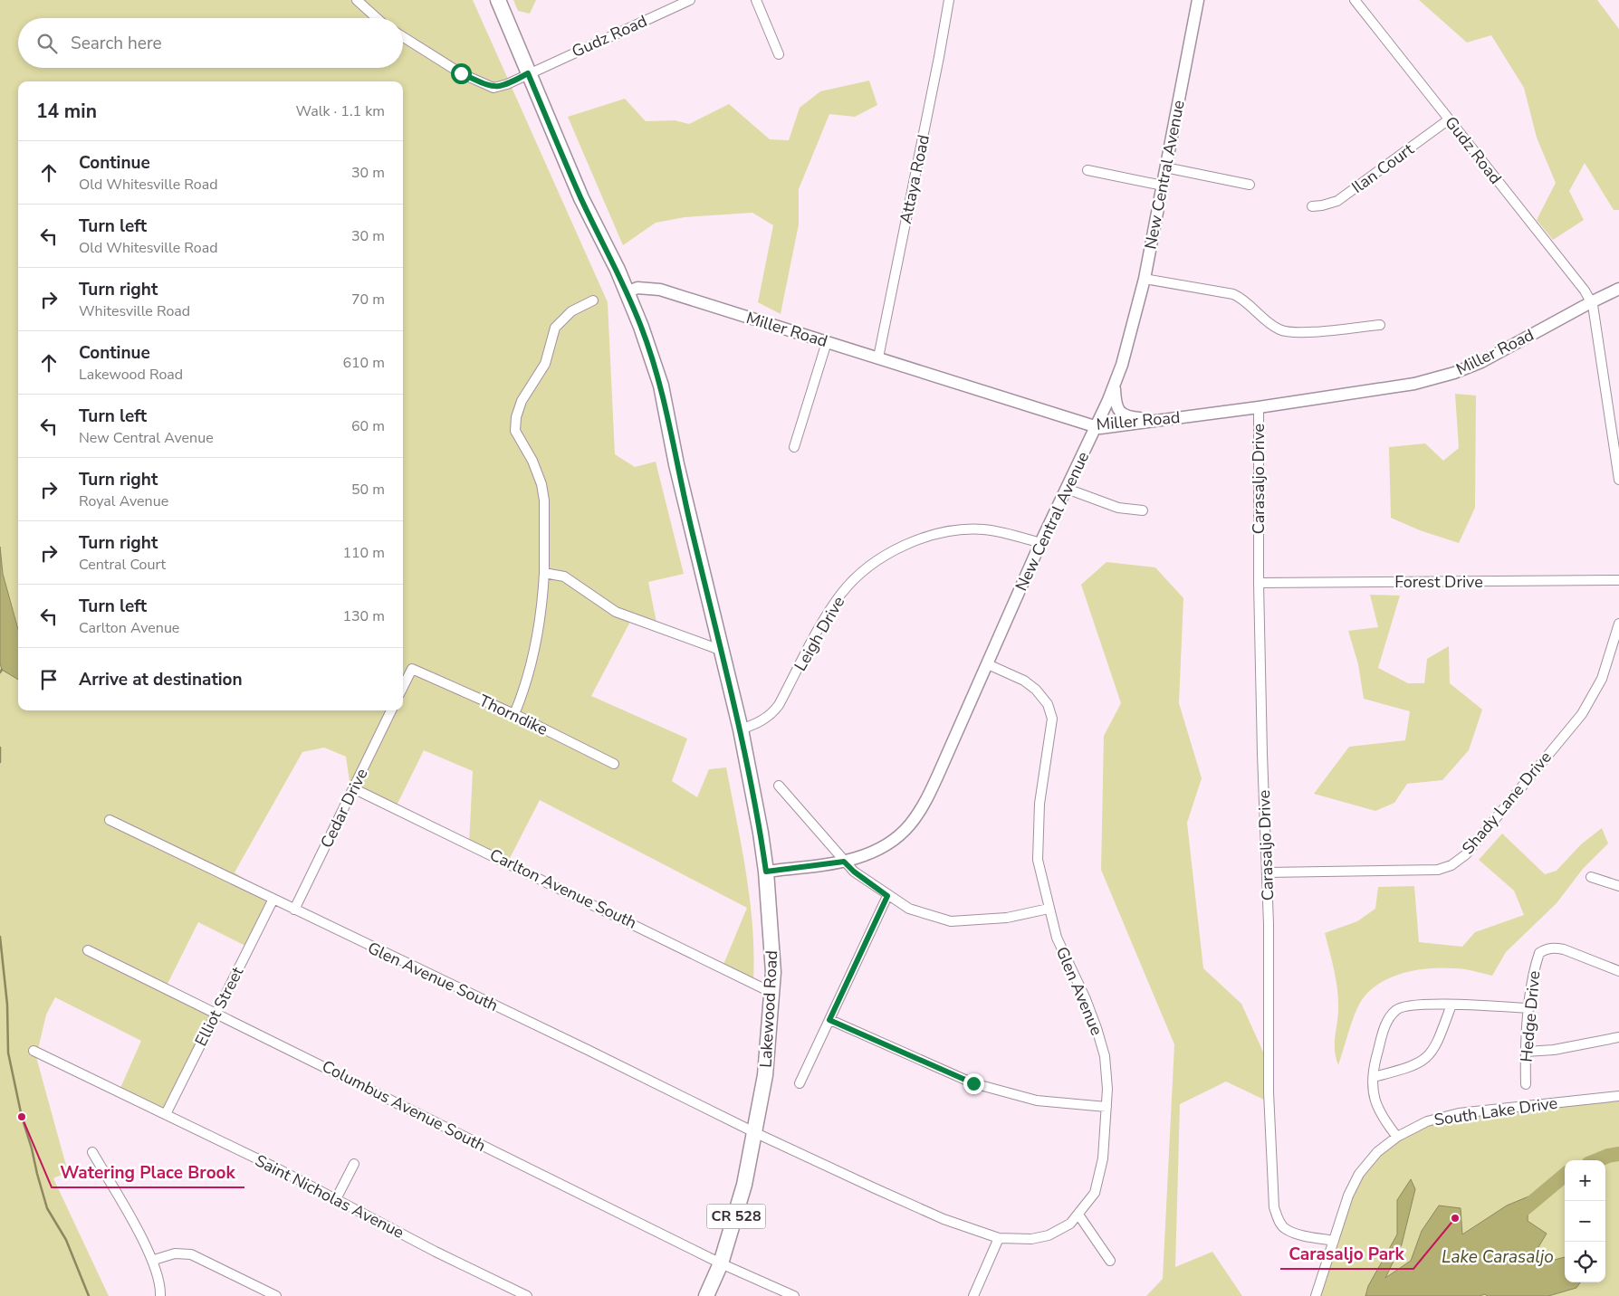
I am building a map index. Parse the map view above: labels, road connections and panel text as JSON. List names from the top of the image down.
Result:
{
  "streets": {
    "main road": ["Lakewood Road", "CR 528"],
    "street": [
      "Gudz Road",
      "Ilan Court",
      "New Central Avenue",
      "Attaya Road",
      "Miller Road",
      "Carasaljo Drive",
      "Forest Drive",
      "Leigh Drive",
      "Thorndike",
      "Shady Lane Drive",
      "Cedar Drive",
      "Carlton Avenue South",
      "Glen Avenue South",
      "Glen Avenue",
      "Elliot Street",
      "Hedge Drive",
      "Columbus Avenue South",
      "South Lake Drive",
      "Saint Nicholas Avenue"
    ]
  },
  "crossings": [
    ["Gudz Road", "Ilan Court"],
    ["Gudz Road", "Miller Road"],
    ["Gudz Road", "Lakewood Road"],
    ["Gudz Road", "CR 528"],
    ["New Central Avenue", "Miller Road"],
    ["New Central Avenue", "Leigh Drive"],
    ["New Central Avenue", "Glen Avenue"],
    ["New Central Avenue", "Lakewood Road"],
    ["Attaya Road", "Miller Road"],
    ["Miller Road", "Carasaljo Drive"],
    ["Miller Road", "Lakewood Road"],
    ["Carasaljo Drive", "Forest Drive"],
    ["Carasaljo Drive", "Shady Lane Drive"],
    ["Carasaljo Drive", "South Lake Drive"],
    ["Leigh Drive", "Lakewood Road"],
    ["Cedar Drive", "Carlton Avenue South"],
    ["Cedar Drive", "Glen Avenue South"],
    ["Carlton Avenue South", "Lakewood Road"],
    ["Glen Avenue South", "Glen Avenue"],
    ["Glen Avenue South", "Elliot Street"],
    ["Glen Avenue South", "Lakewood Road"],
    ["Glen Avenue South", "CR 528"],
    ["Glen Avenue", "Lakewood Road"],
    ["Glen Avenue", "CR 528"],
    ["Elliot Street", "Columbus Avenue South"],
    ["Elliot Street", "Saint Nicholas Avenue"],
    ["Lakewood Road", "CR 528"],
    ["Columbus Avenue South", "CR 528"]
  ],
  "water": ["Lake Carasaljo"],
  "places": ["Watering Place Brook", "Carasaljo Park"],
  "page": {
    "search": "Search here",
    "heading": ["14 min", "Walk · 1.1 km"],
    "list": [
      ["Continue", "Old Whitesville Road", "30 m"],
      ["Turn left", "Old Whitesville Road", "30 m"],
      ["Turn right", "Whitesville Road", "70 m"],
      ["Continue", "Lakewood Road", "610 m"],
      ["Turn left", "New Central Avenue", "60 m"],
      ["Turn right", "Royal Avenue", "50 m"],
      ["Turn right", "Central Court", "110 m"],
      ["Turn left", "Carlton Avenue", "130 m"],
      "Arrive at destination"
    ],
    "map_buttons": ["+", "−"]
  }
}
